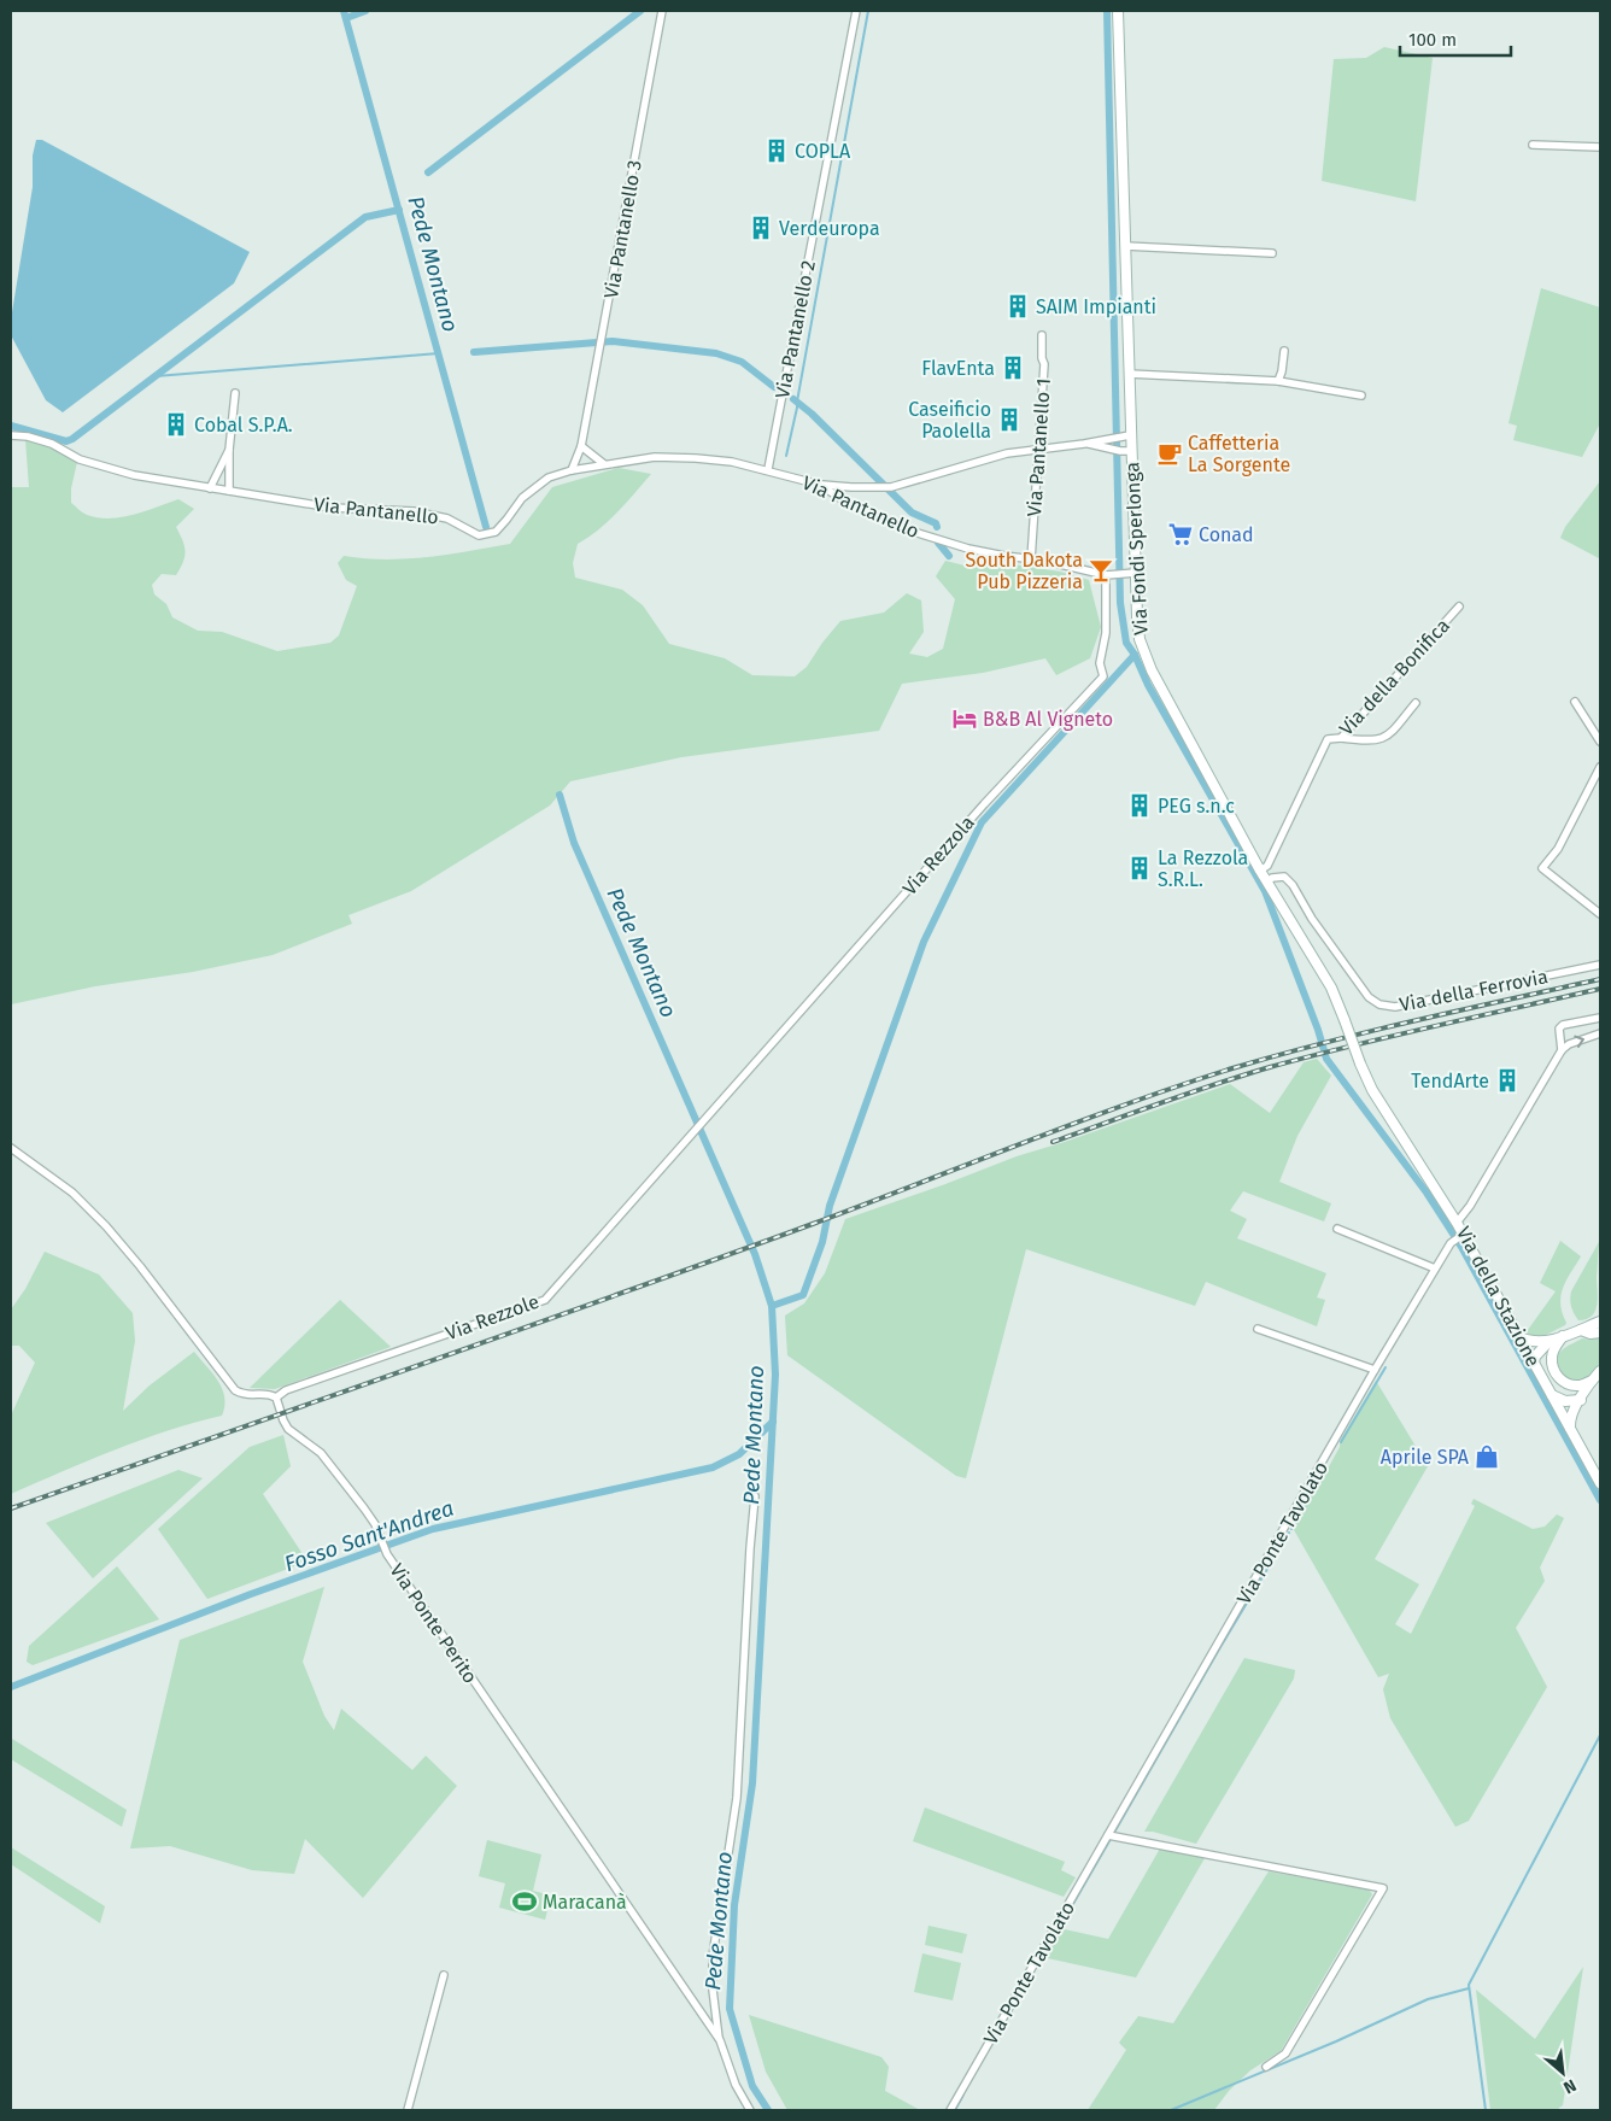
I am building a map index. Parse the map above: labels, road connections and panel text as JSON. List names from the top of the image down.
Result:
{
  "streets": {
    "street": [
      "Via Pantanello 3",
      "Via Pantanello 2",
      "Via Pantanello 1",
      "Via Pantanello",
      "Via Fondi Sperlonga",
      "Via della Bonifica",
      "Via Rezzola",
      "Via della Ferrovia",
      "Via della Stazione",
      "Via Rezzole",
      "Via Ponte Tavolato",
      "Via Ponte Perito"
    ]
  },
  "crossings": [
    ["Via Pantanello 3", "Via Pantanello"],
    ["Via Pantanello 2", "Via Pantanello"],
    ["Via Pantanello 1", "Via Pantanello"],
    ["Via Pantanello", "Via Fondi Sperlonga"],
    ["Via Pantanello", "Via Rezzola"],
    ["Via Fondi Sperlonga", "Via della Bonifica"],
    ["Via Fondi Sperlonga", "Via della Ferrovia"],
    ["Via Fondi Sperlonga", "Via della Stazione"],
    ["Via Rezzola", "Via Rezzole"],
    ["Via della Stazione", "Via Ponte Tavolato"],
    ["Via Rezzole", "Via Ponte Perito"]
  ],
  "water": ["Pede Montano", "Fosso Sant'Andrea"],
  "places": {
    "building": [
      "COPLA",
      "Verdeuropa",
      "SAIM Impianti",
      "FlavEnta",
      "Caseificio Paolella",
      "Cobal S.P.A.",
      "PEG s.n.c",
      "La Rezzola S.R.L.",
      "TendArte"
    ],
    "cafe": ["Caffetteria La Sorgente"],
    "supermarket": ["Conad"],
    "bar": ["South Dakota Pub Pizzeria"],
    "hotel": ["B&B Al Vigneto"],
    "shop": ["Aprile SPA"],
    "sports": ["Maracanà"]
  },
  "scale_bar": "100 m",
  "north": "bottom right"
}
